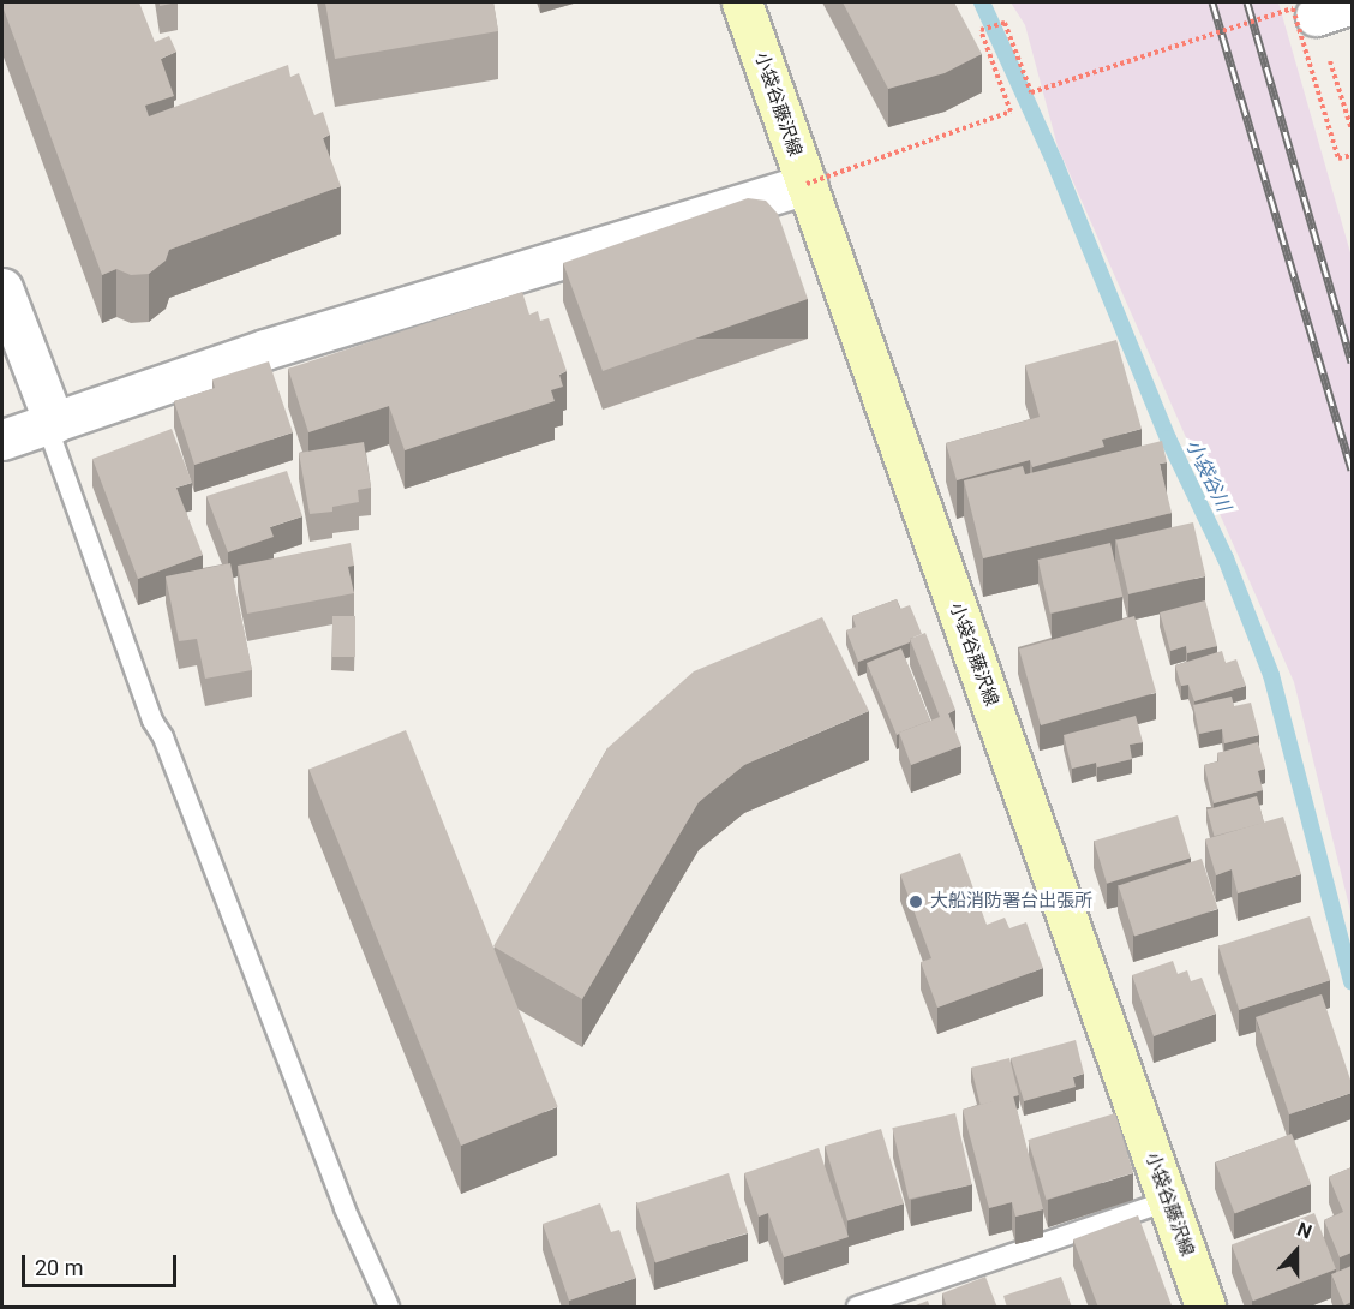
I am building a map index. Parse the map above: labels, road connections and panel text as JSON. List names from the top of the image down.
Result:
{
  "streets": {
    "main road": ["小袋谷藤沢線"]
  },
  "water": ["小袋谷川"],
  "places": ["大船消防署台出張所"],
  "scale_bar": "20 m",
  "north": "top"
}
